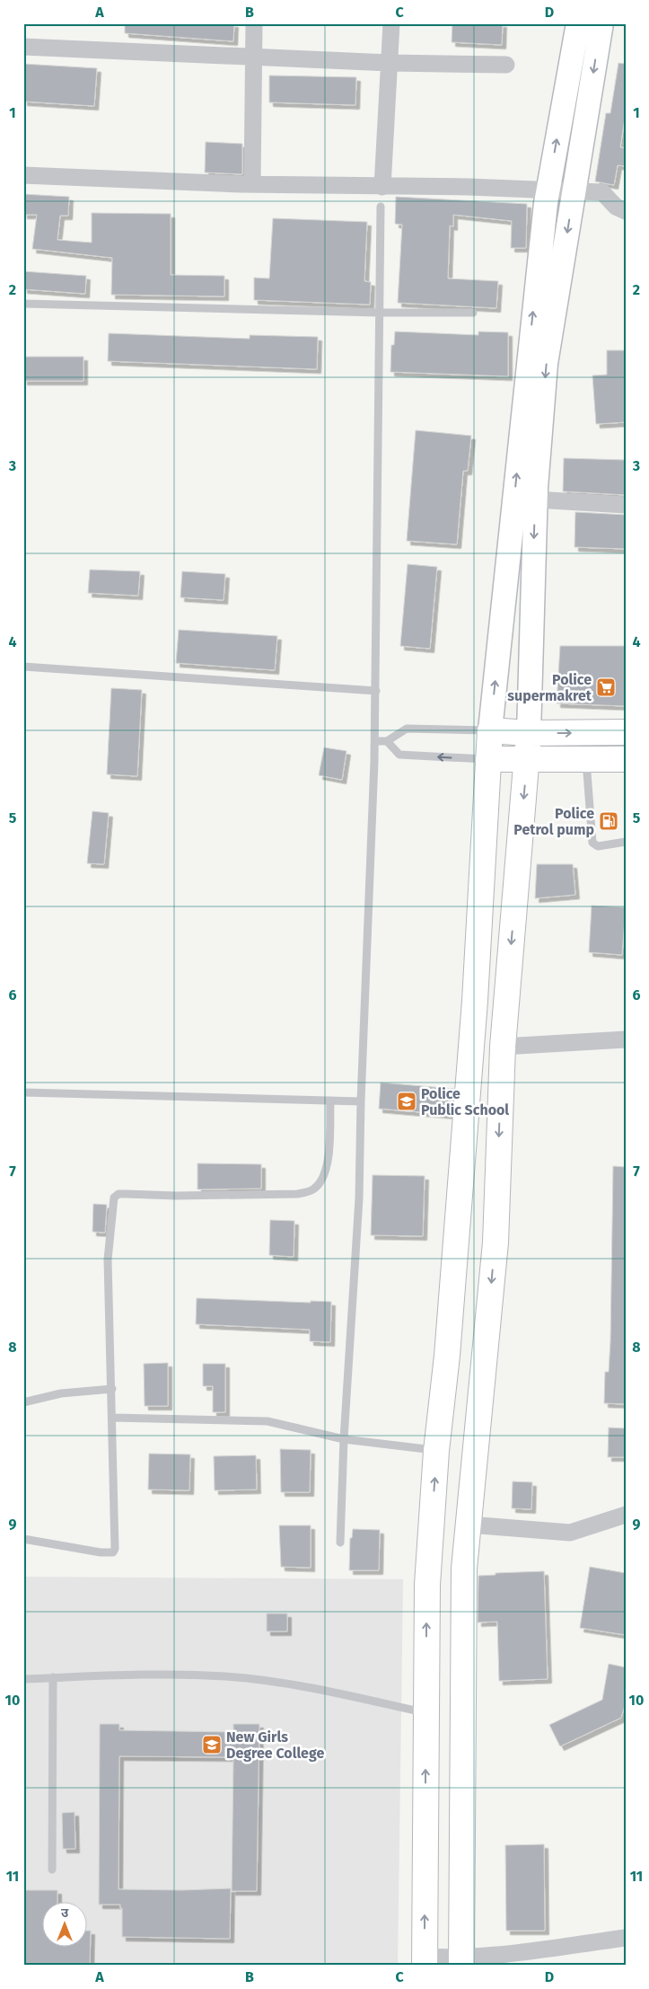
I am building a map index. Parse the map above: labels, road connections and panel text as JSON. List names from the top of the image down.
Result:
{
  "places": {
    "supermarket": ["Police supermakret"],
    "fuel station": ["Police Petrol pump"],
    "school or university": ["Police Public School", "New Girls Degree College"]
  },
  "north": "top",
  "grid": {
    "columns": [
      "A",
      "B",
      "C",
      "D"
    ],
    "rows": [
      "1",
      "2",
      "3",
      "4",
      "5",
      "6",
      "7",
      "8",
      "9",
      "10",
      "11"
    ]
  }
}
